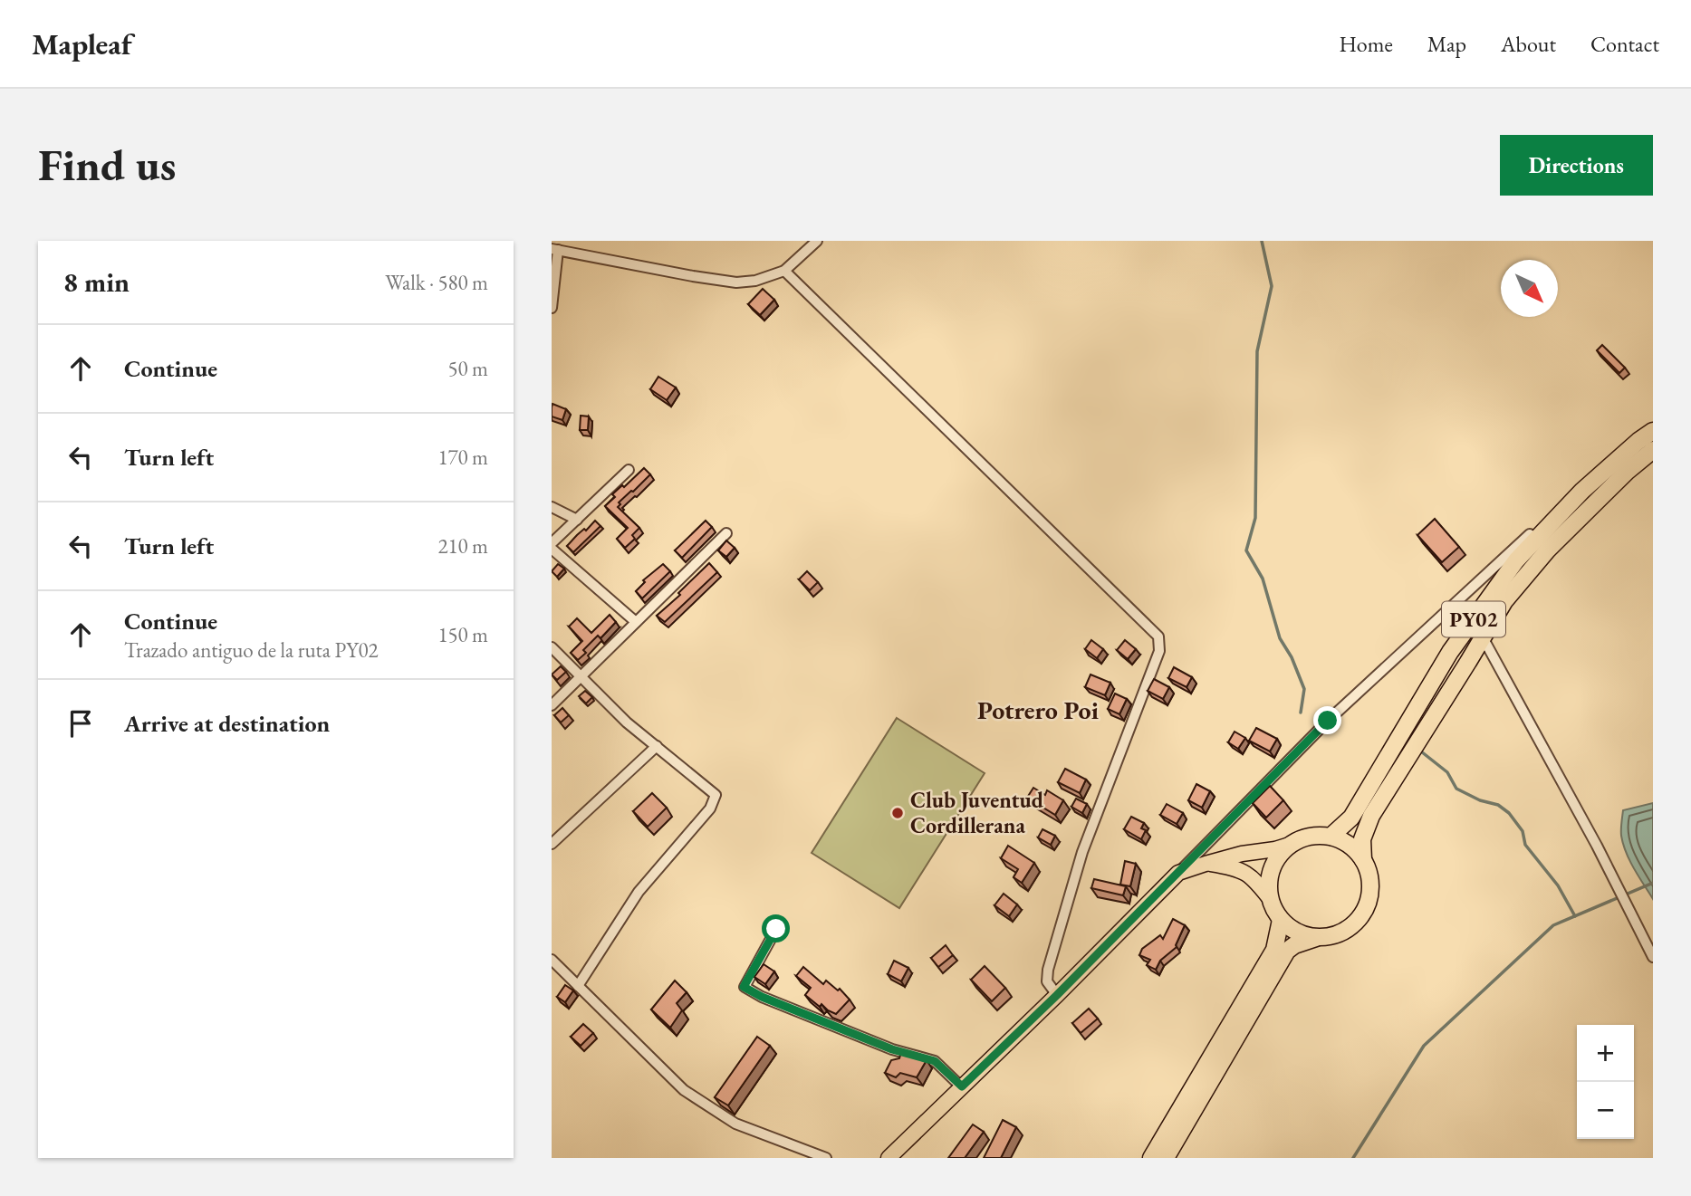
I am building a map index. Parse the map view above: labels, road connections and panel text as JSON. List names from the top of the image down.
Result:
{
  "streets": {
    "highway": ["PY02"]
  },
  "districts": ["Potrero Poi"],
  "places": ["Club Juventud Cordillerana"],
  "north": "bottom right",
  "page": {
    "header": "Mapleaf",
    "nav": [
      "Home",
      "Map",
      "About",
      "Contact"
    ],
    "buttons": "Directions",
    "title": "Find us",
    "heading": ["8 min", "Walk · 580 m"],
    "list": [
      ["Continue", "50 m"],
      ["Turn left", "170 m"],
      ["Turn left", "210 m"],
      ["Continue", "Trazado antiguo de la ruta PY02", "150 m"],
      "Arrive at destination"
    ],
    "map_buttons": ["+", "−"]
  }
}
